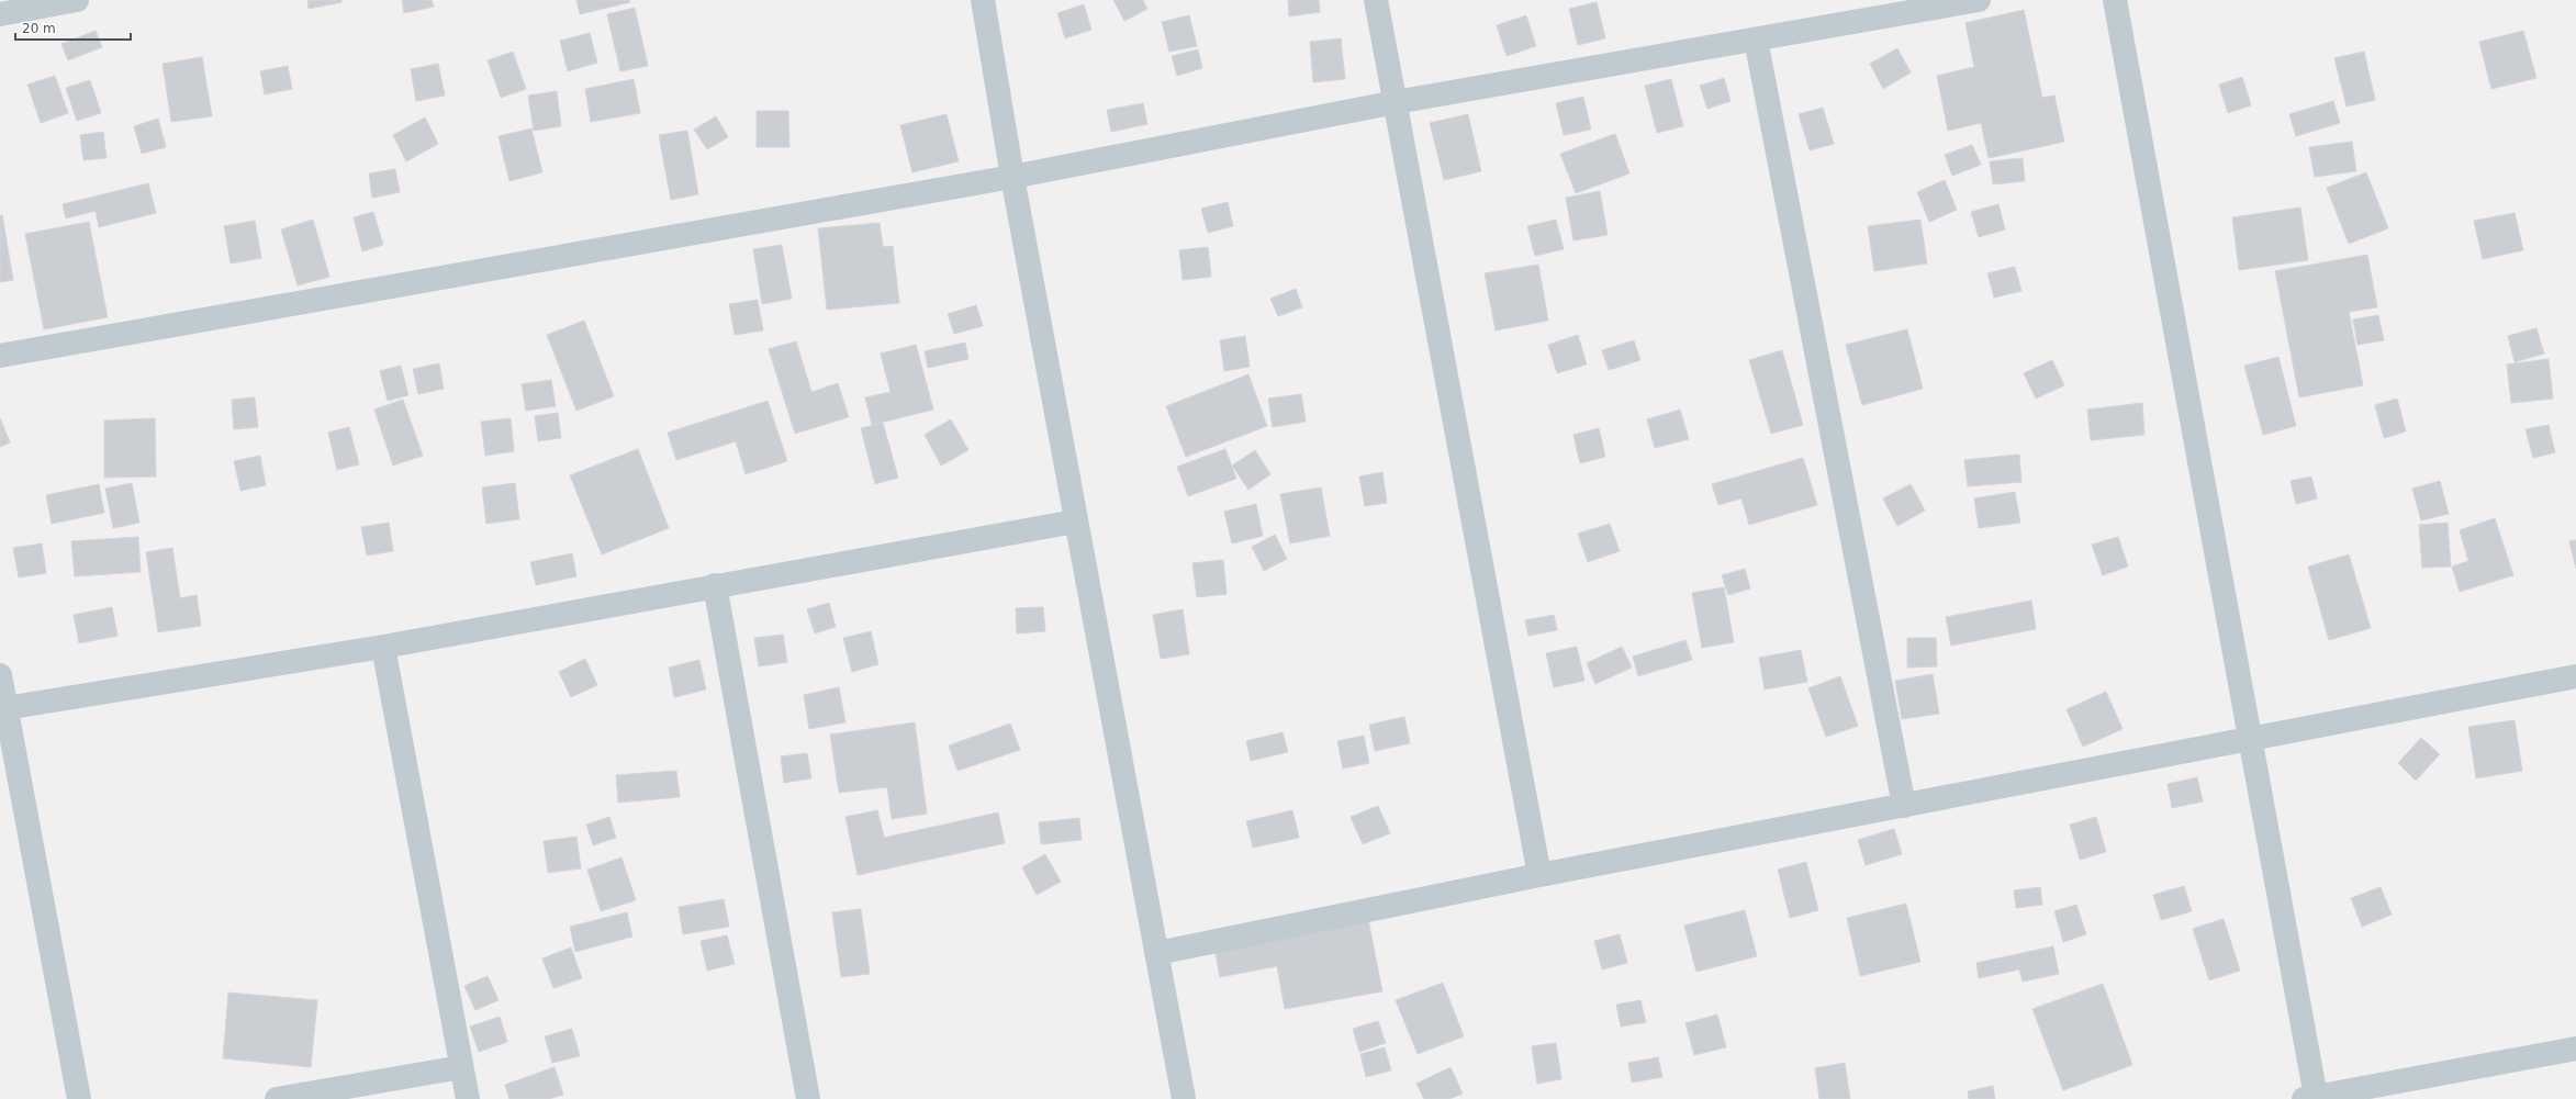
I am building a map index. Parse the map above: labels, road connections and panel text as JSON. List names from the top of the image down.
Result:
{
  "scale_bar": "20 m"
}
